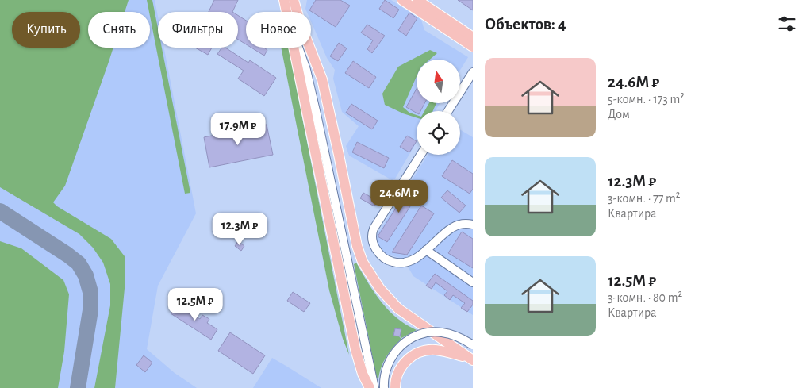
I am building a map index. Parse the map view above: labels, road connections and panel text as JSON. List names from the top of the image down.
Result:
{
  "north": "top",
  "page": {
    "heading": "Объектов: 4",
    "chip": [
      "Купить",
      "Снять",
      "Фильтры",
      "Новое"
    ],
    "list": [
      {
        "name": "24.6M ₽",
        "note": "5-комн. · 173 m² · Дом"
      },
      {
        "name": "12.3M ₽",
        "note": "3-комн. · 77 m² · Квартира"
      },
      {
        "name": "12.5M ₽",
        "note": "3-комн. · 80 m² · Квартира"
      }
    ],
    "price": [
      "17.9M ₽",
      "24.6M ₽",
      "12.3M ₽",
      "12.5M ₽"
    ]
  }
}
